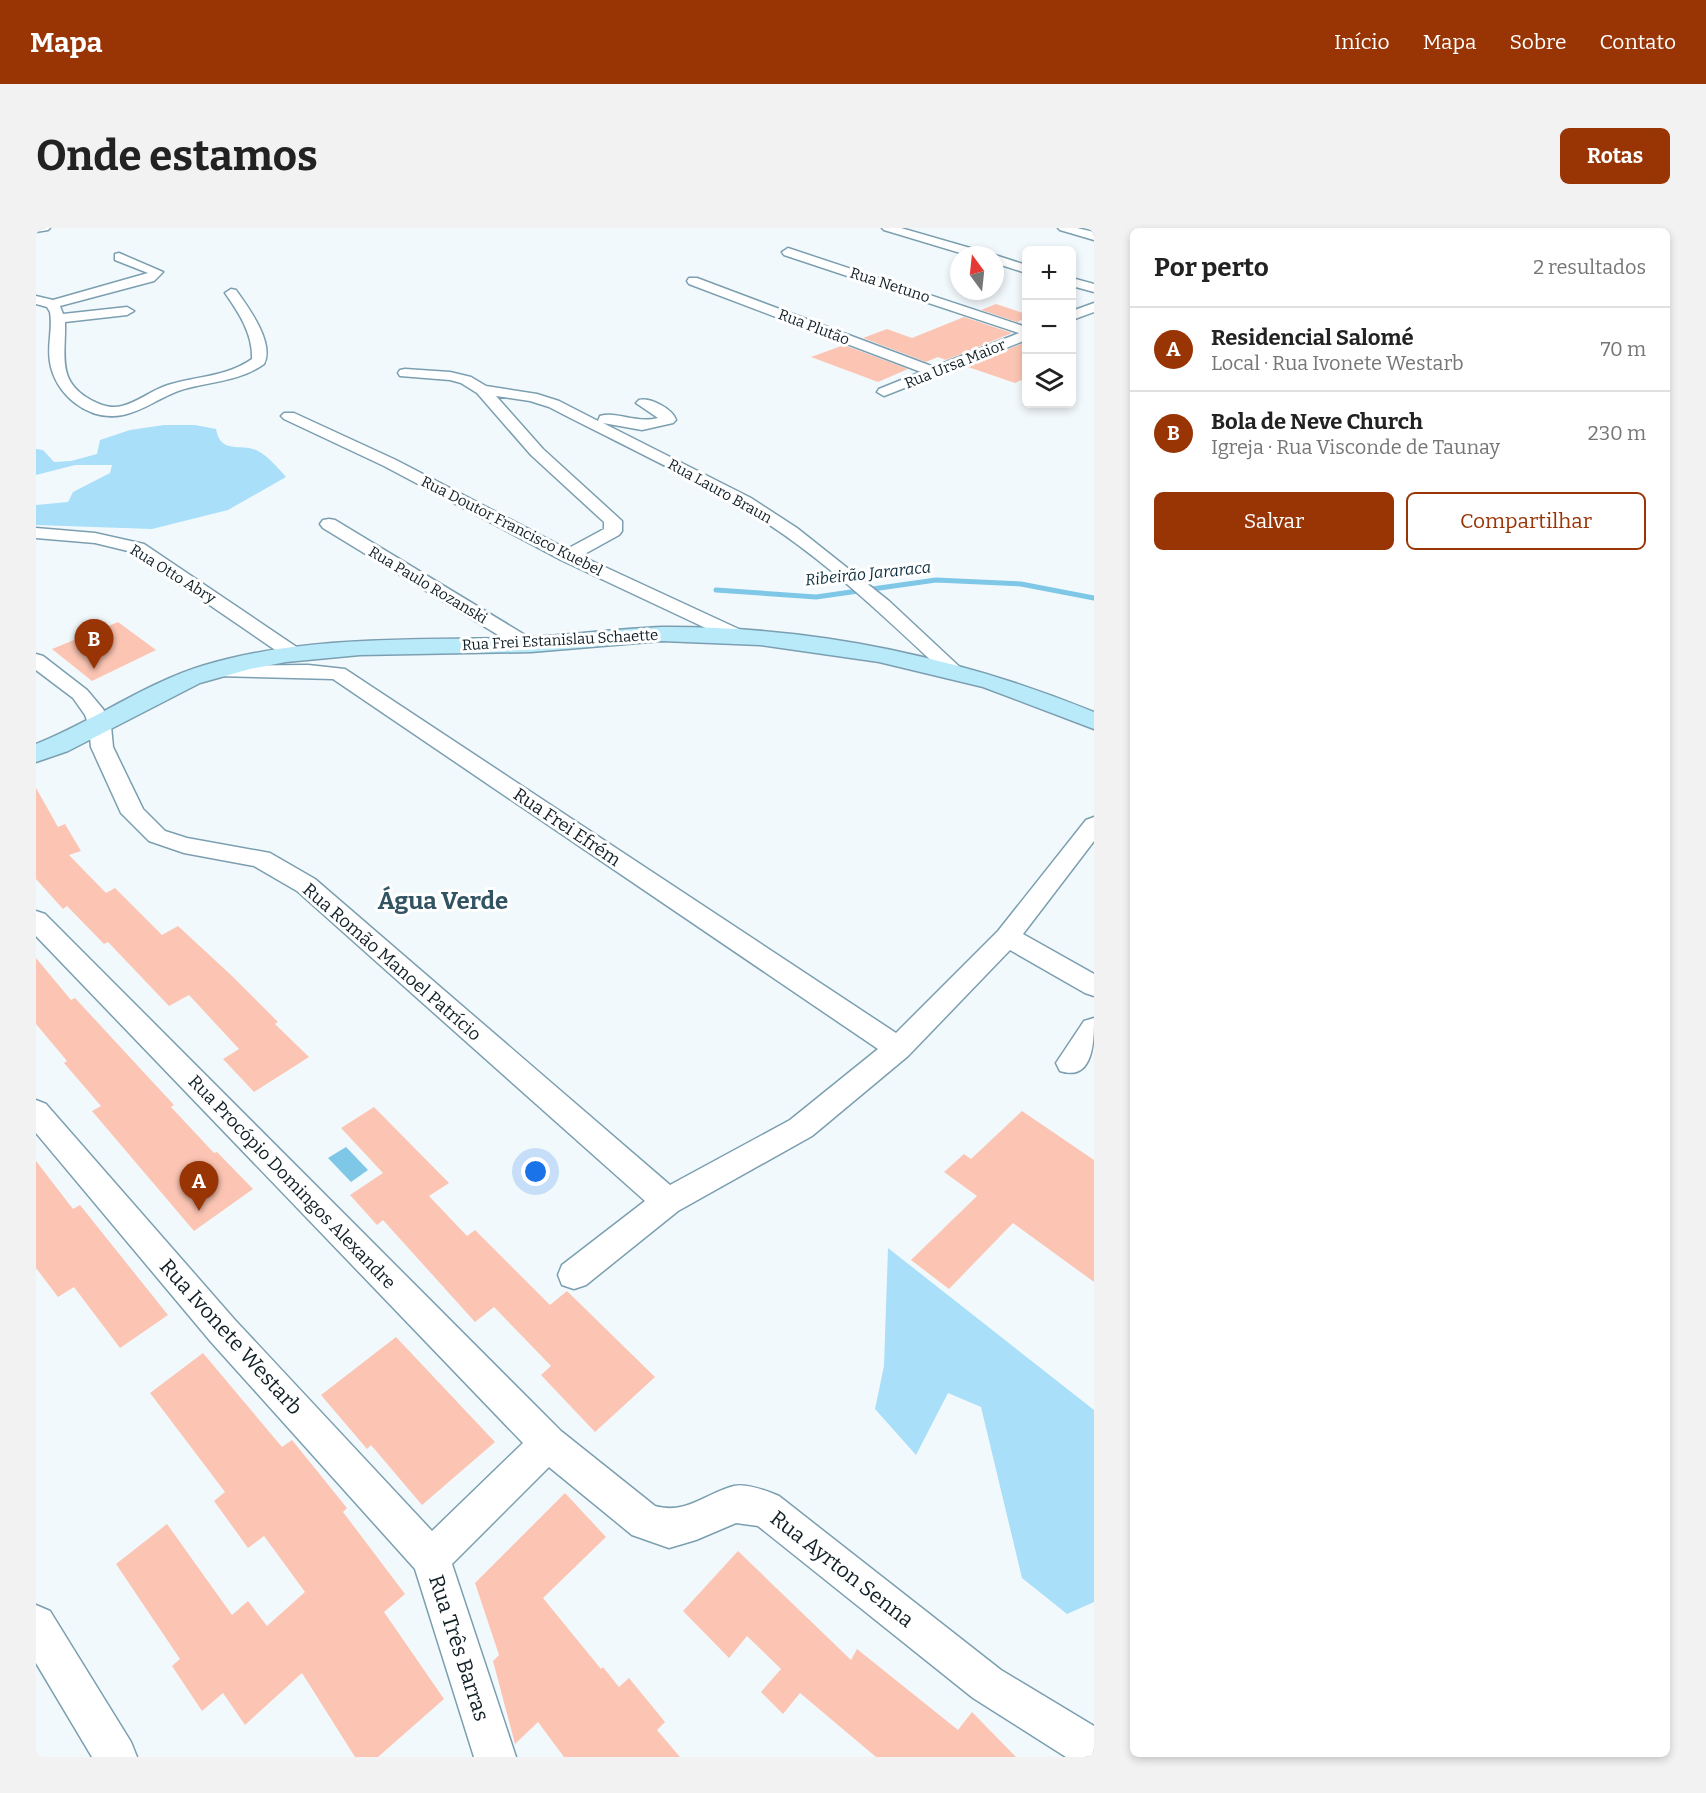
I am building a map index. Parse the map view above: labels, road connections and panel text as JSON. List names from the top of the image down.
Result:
{
  "streets": {
    "main road": ["Rua Frei Estanislau Schaette"],
    "street": [
      "Rua Netuno",
      "Rua Plutão",
      "Rua Ursa Maior",
      "Rua Lauro Braun",
      "Rua Doutor Francisco Kuebel",
      "Rua Otto Abry",
      "Rua Paulo Rozanski",
      "Rua Frei Efrém",
      "Rua Romão Manoel Patrício",
      "Rua Procópio Domingos Alexandre",
      "Rua Ivonete Westarb",
      "Rua Ayrton Senna",
      "Rua Três Barras"
    ]
  },
  "crossings": [
    ["Rua Plutão", "Rua Ursa Maior"],
    ["Rua Lauro Braun", "Rua Frei Estanislau Schaette"],
    ["Rua Doutor Francisco Kuebel", "Rua Frei Estanislau Schaette"],
    ["Rua Otto Abry", "Rua Frei Estanislau Schaette"],
    ["Rua Paulo Rozanski", "Rua Frei Estanislau Schaette"],
    ["Rua Frei Estanislau Schaette", "Rua Frei Efrém"],
    ["Rua Frei Estanislau Schaette", "Rua Romão Manoel Patrício"],
    ["Rua Procópio Domingos Alexandre", "Rua Ayrton Senna"],
    ["Rua Procópio Domingos Alexandre", "Rua Três Barras"],
    ["Rua Ivonete Westarb", "Rua Três Barras"],
    ["Rua Ayrton Senna", "Rua Três Barras"]
  ],
  "districts": ["Água Verde"],
  "water": ["Ribeirão Jararaca"],
  "north": "top",
  "page": {
    "header": "Mapa",
    "nav": [
      "Início",
      "Mapa",
      "Sobre",
      "Contato"
    ],
    "buttons": [
      "Rotas",
      ["Salvar", "Compartilhar"]
    ],
    "title": "Onde estamos",
    "heading": ["Por perto", "2 resultados"],
    "map_buttons": ["+", "−"],
    "list": [
      {
        "mark": "A",
        "name": "Residencial Salomé",
        "note": "Local · Rua Ivonete Westarb",
        "value": "70 m"
      },
      {
        "mark": "B",
        "name": "Bola de Neve Church",
        "note": "Igreja · Rua Visconde de Taunay",
        "value": "230 m"
      }
    ],
    "pins": ["B", "A"]
  }
}
